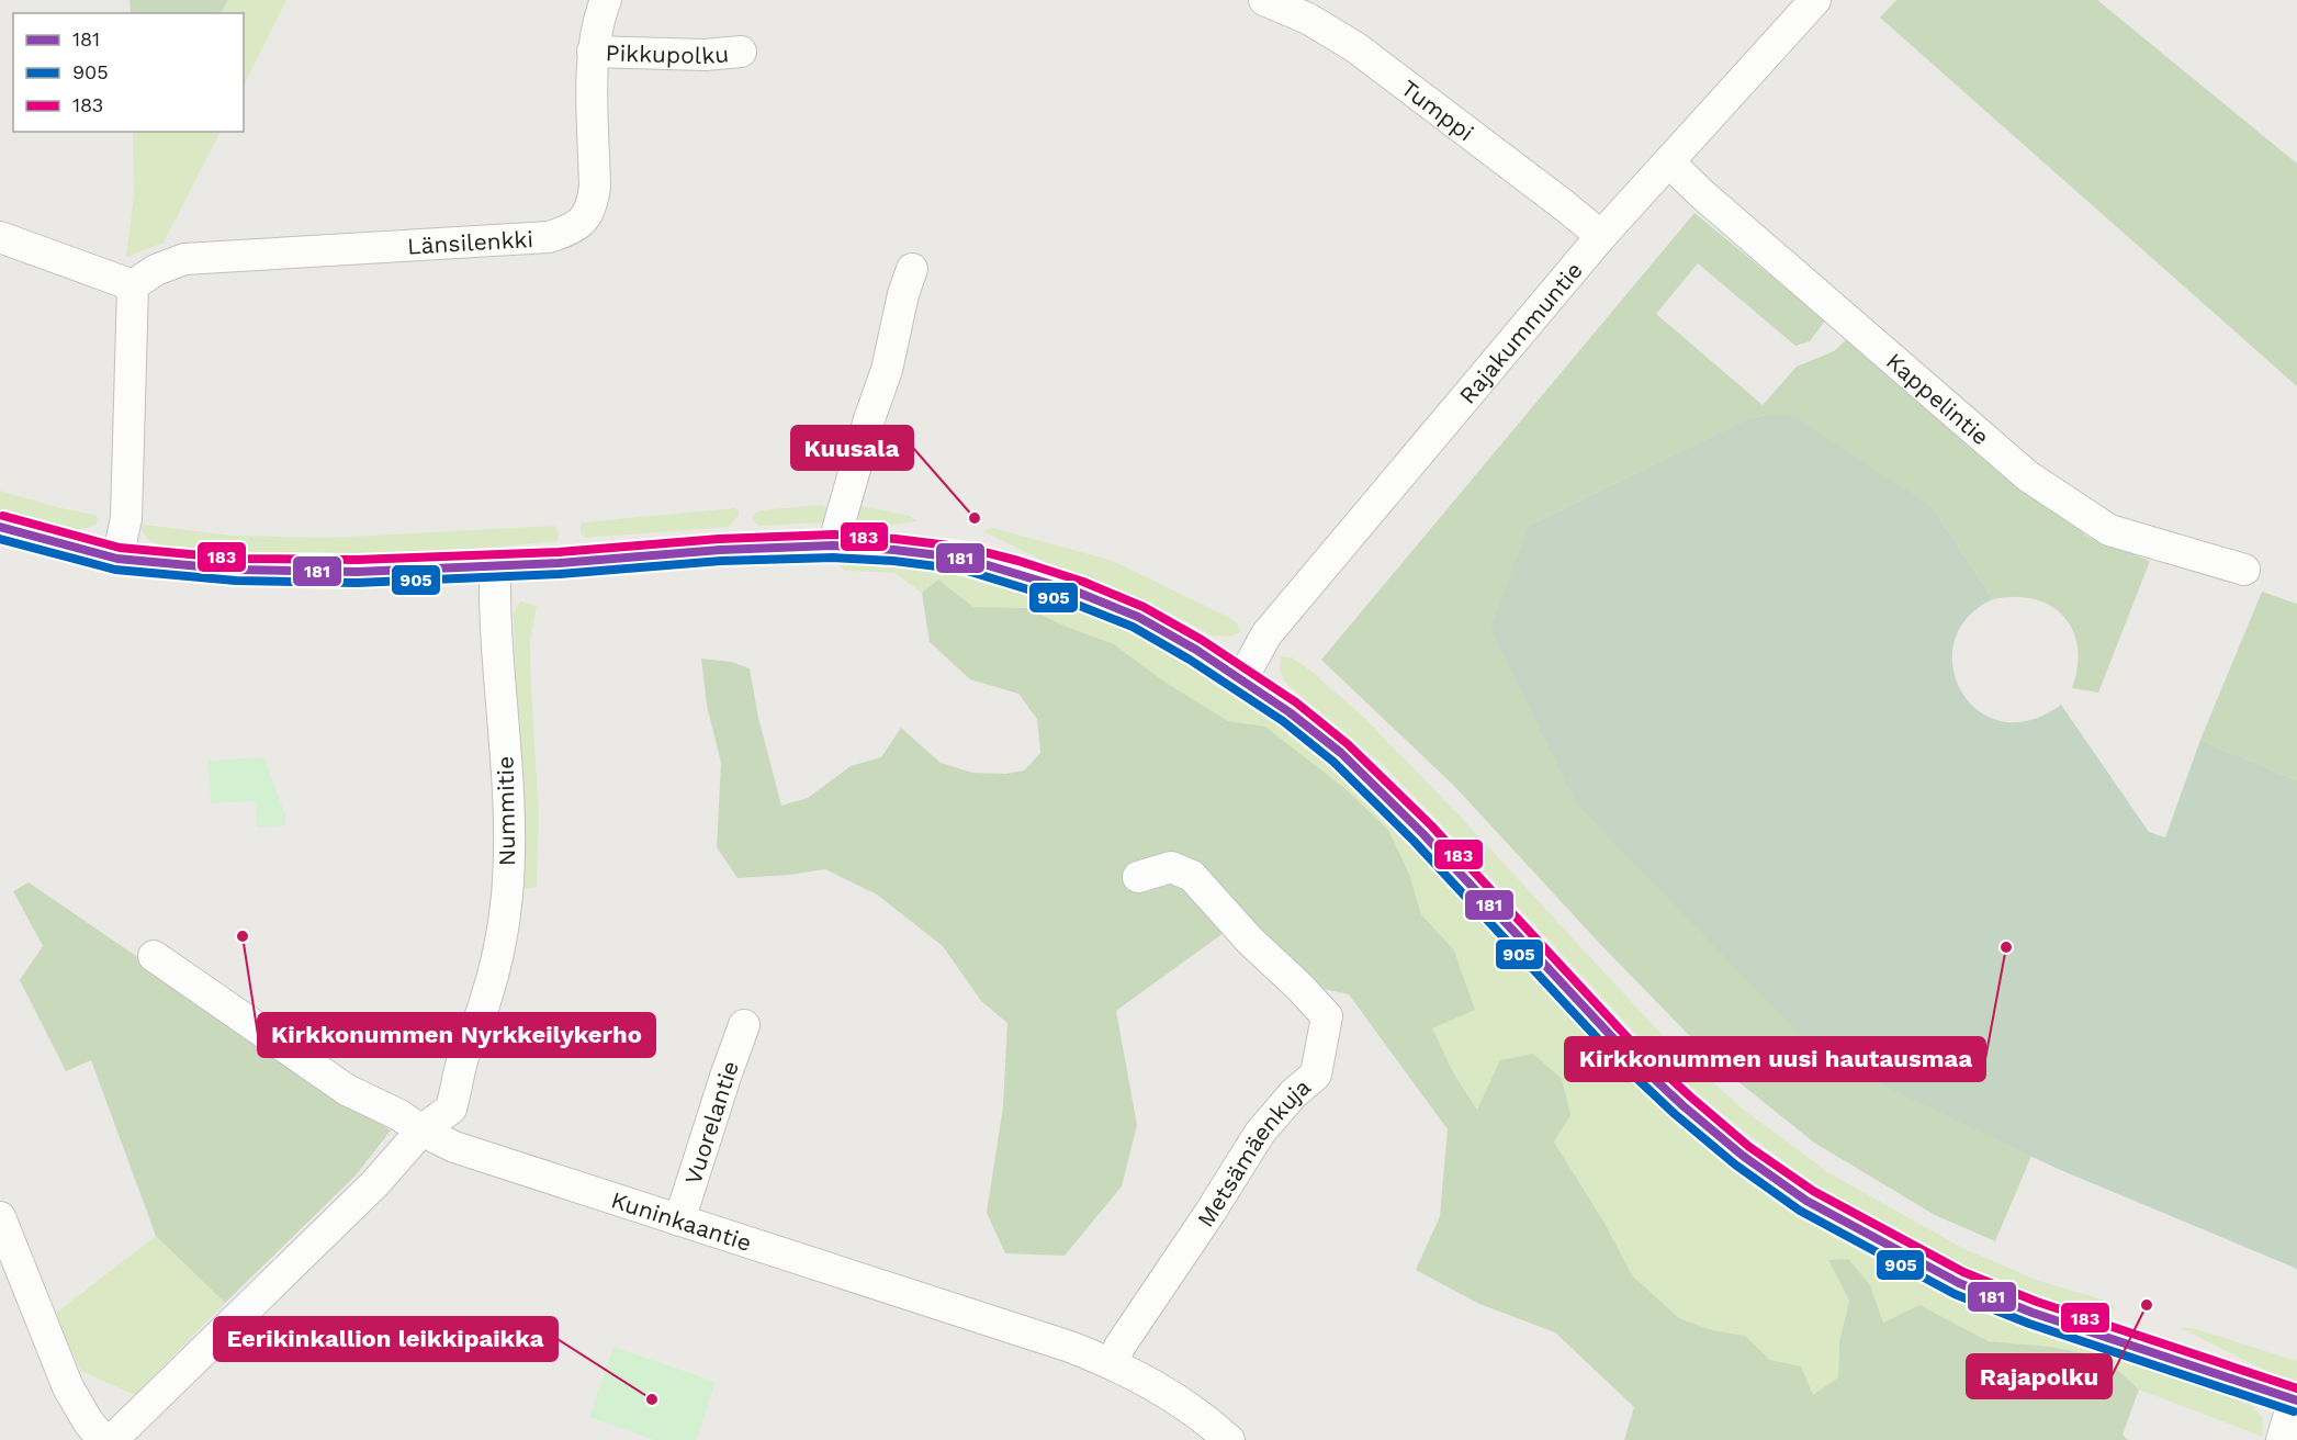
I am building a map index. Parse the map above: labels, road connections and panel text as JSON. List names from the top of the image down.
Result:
{
  "streets": {
    "street": [
      "Pikkupolku",
      "Tumppi",
      "Länsilenkki",
      "Rajakummuntie",
      "Kappelintie",
      "Nummitie",
      "Vuorelantie",
      "Metsämäenkuja",
      "Kuninkaantie"
    ]
  },
  "crossings": [
    ["Pikkupolku", "Länsilenkki"],
    ["Tumppi", "Rajakummuntie"],
    ["Rajakummuntie", "Kappelintie"],
    ["Nummitie", "Kuninkaantie"],
    ["Vuorelantie", "Kuninkaantie"],
    ["Metsämäenkuja", "Kuninkaantie"]
  ],
  "places": [
    "Kuusala",
    "Kirkkonummen Nyrkkeilykerho",
    "Kirkkonummen uusi hautausmaa",
    "Rajapolku",
    "Eerikinkallion leikkipaikka"
  ],
  "lines": ["transit line 183", "transit line 181", "transit line 905"],
  "legend": ["181", "905", "183"]
}
